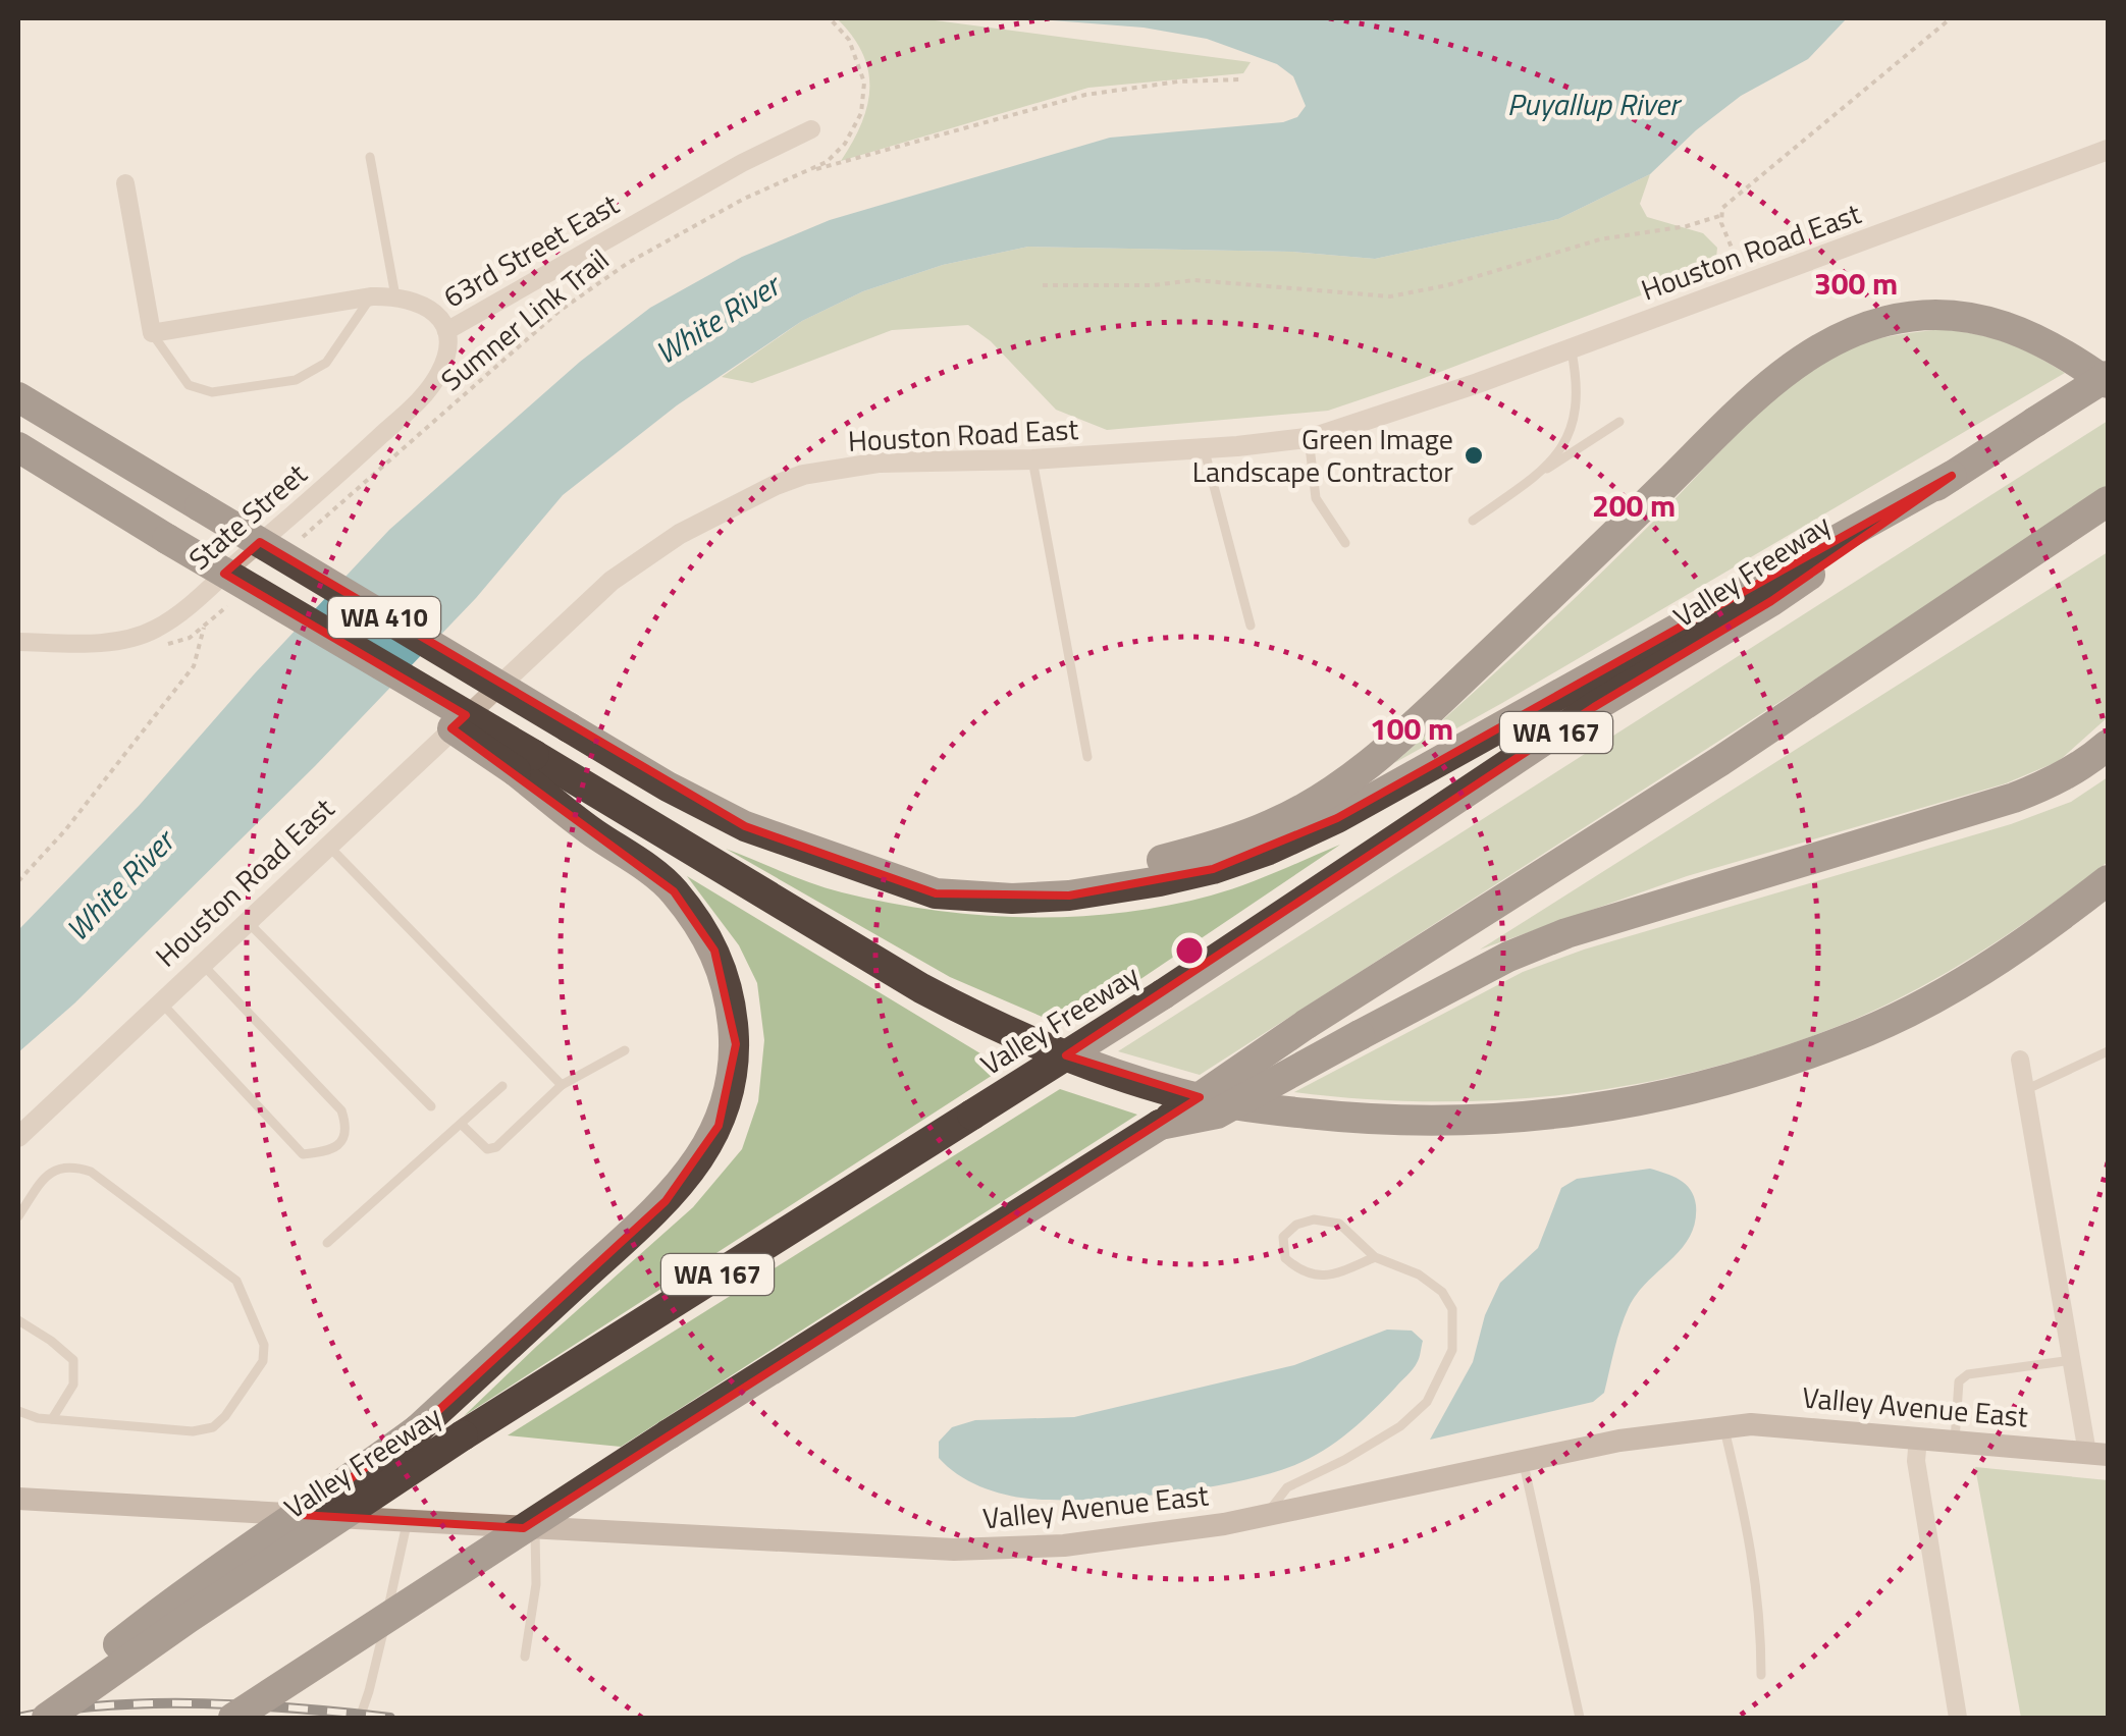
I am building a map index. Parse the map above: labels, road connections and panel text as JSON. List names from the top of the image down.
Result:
{
  "streets": {
    "highway": ["Valley Freeway", "WA 410", "WA 167"],
    "main road": ["Valley Avenue East"],
    "street": ["63rd Street East", "Houston Road East", "State Street"],
    "path": ["Sumner Link Trail"]
  },
  "crossings": [
    ["63rd Street East", "State Street"]
  ],
  "water": ["Puyallup River", "White River"],
  "places": ["Green Image Landscape Contractor"],
  "rings": ["300 m", "200 m", "100 m"]
}
